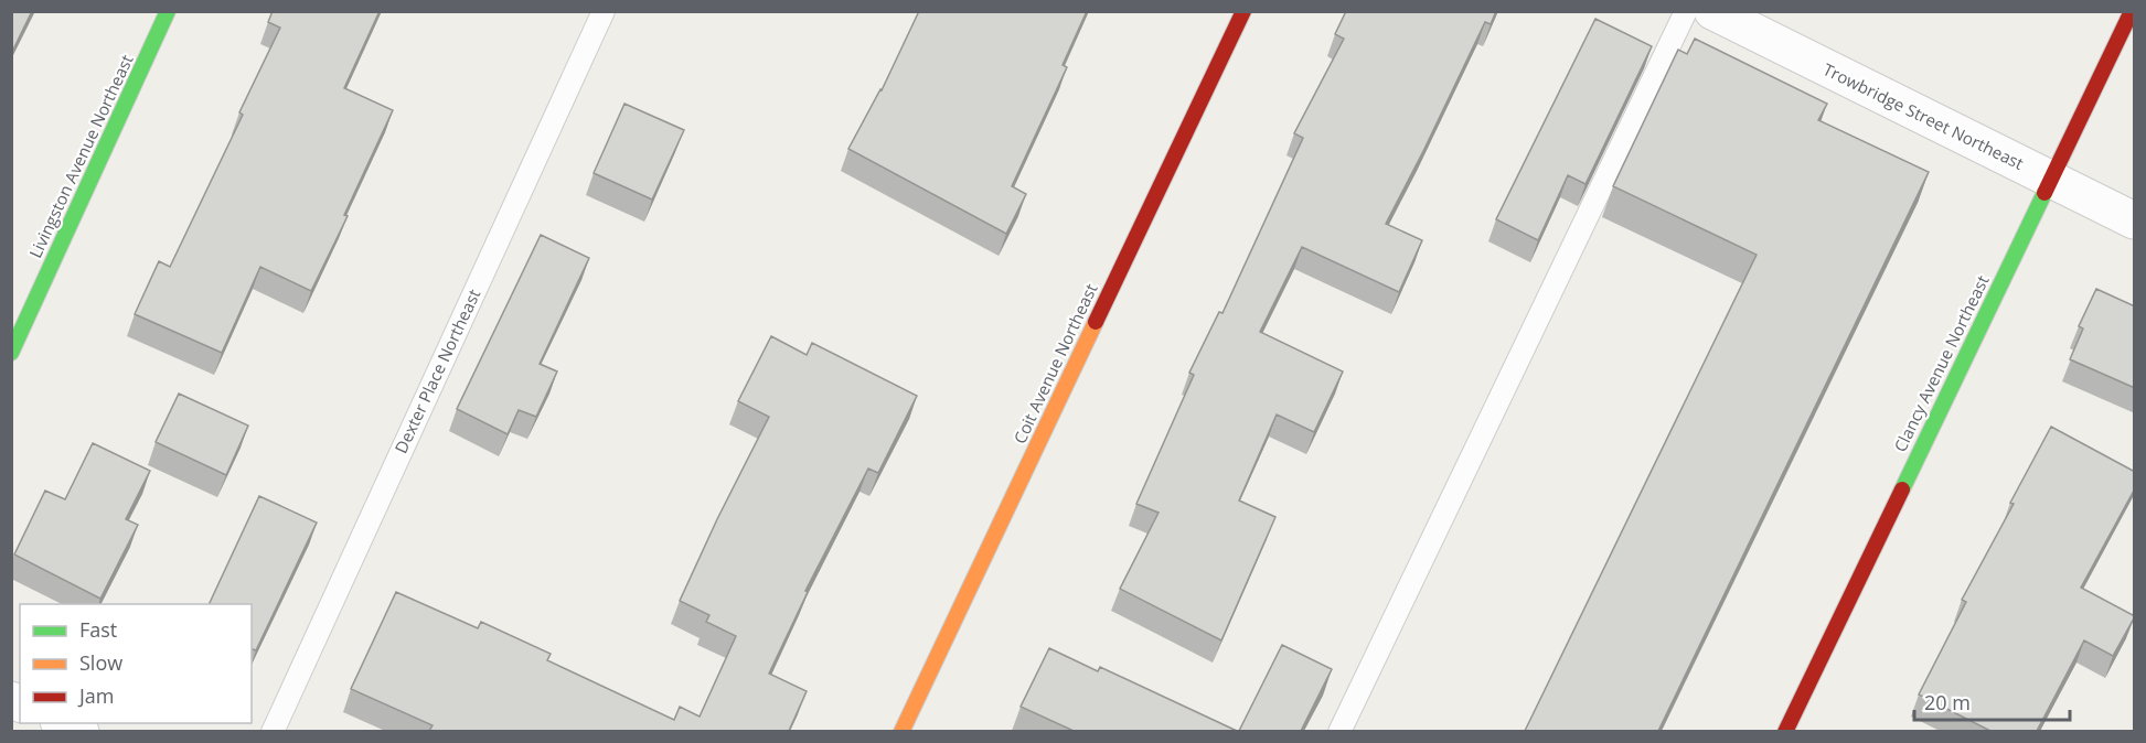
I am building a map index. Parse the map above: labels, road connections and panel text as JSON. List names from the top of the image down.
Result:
{
  "streets": {
    "street": [
      "Trowbridge Street Northeast",
      "Livingston Avenue Northeast",
      "Coit Avenue Northeast",
      "Clancy Avenue Northeast"
    ],
    "lane": ["Dexter Place Northeast"]
  },
  "crossings": [
    ["Trowbridge Street Northeast", "Clancy Avenue Northeast"]
  ],
  "legend": ["Fast", "Slow", "Jam"],
  "scale_bar": "20 m"
}
